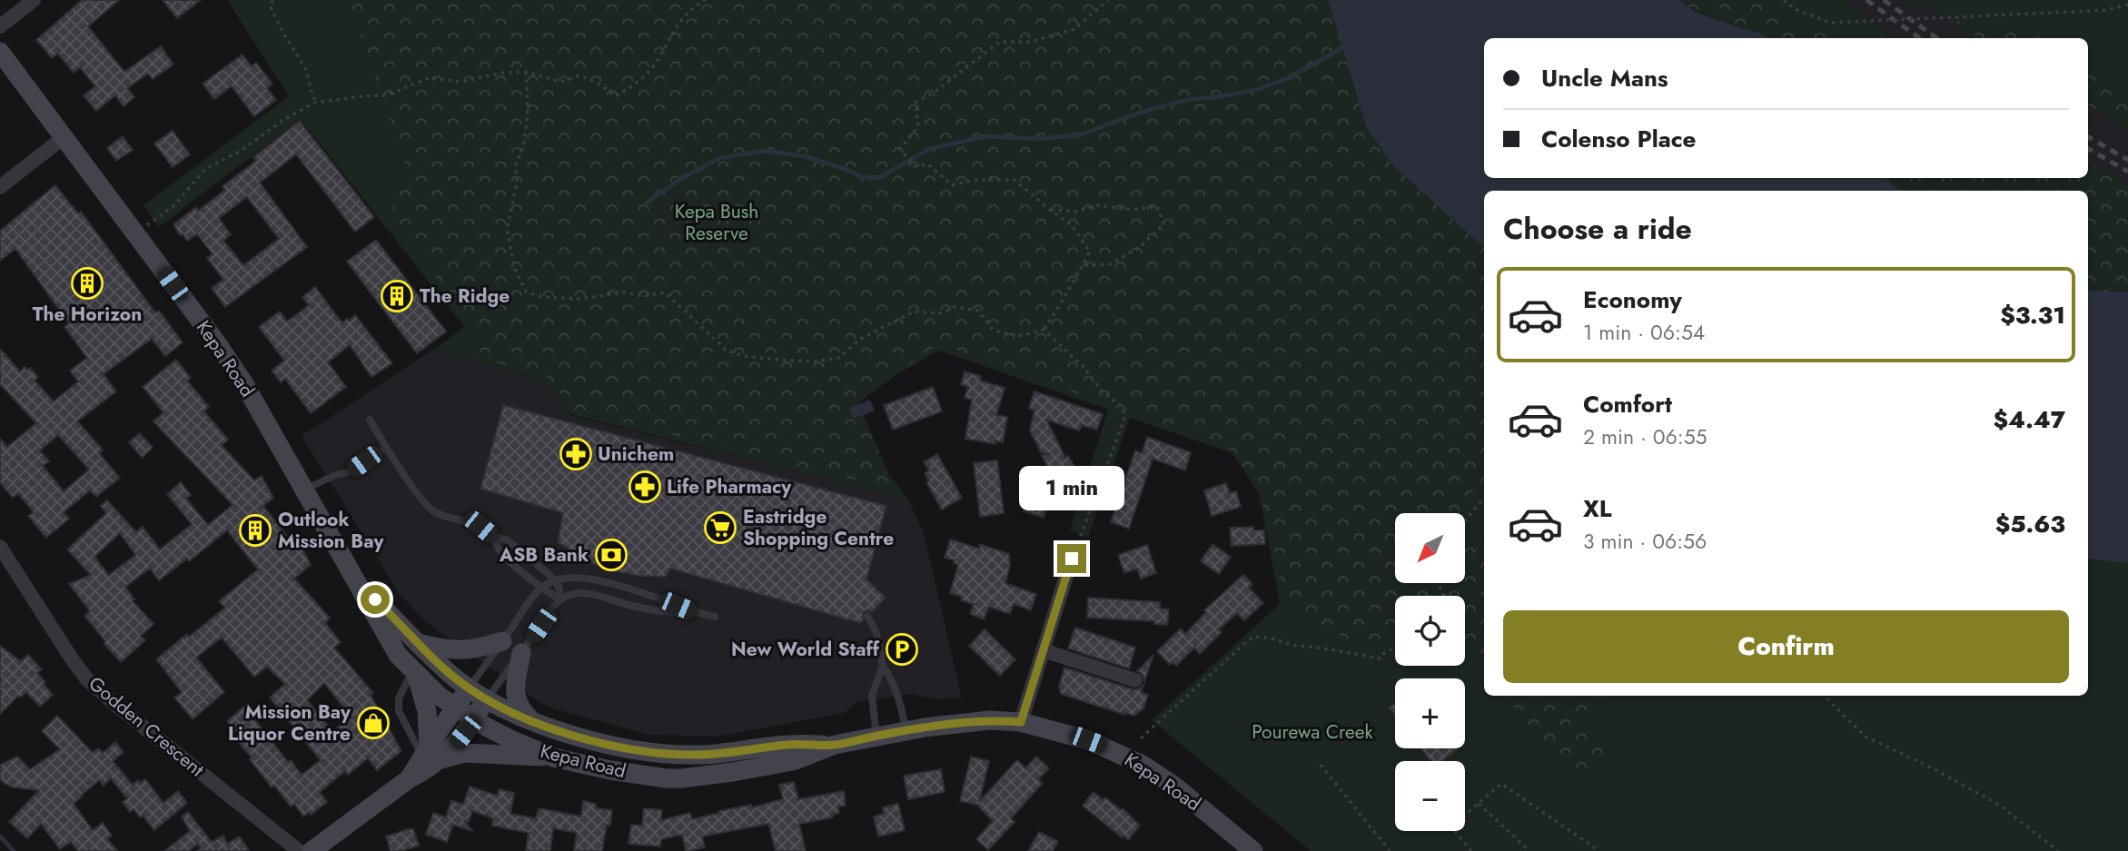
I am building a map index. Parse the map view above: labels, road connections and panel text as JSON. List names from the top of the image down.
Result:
{
  "streets": {
    "main road": ["Kepa Road"],
    "street": ["Godden Crescent"]
  },
  "parks": ["Kepa Bush Reserve", "Pourewa Creek"],
  "places": {
    "building": ["The Horizon", "The Ridge", "Outlook Mission Bay"],
    "pharmacy": ["Unichem", "Life Pharmacy"],
    "supermarket": ["Eastridge Shopping Centre"],
    "bank": ["ASB Bank"],
    "parking": ["New World Staff"],
    "shop": ["Mission Bay Liquor Centre"]
  },
  "north": "bottom left",
  "page": {
    "banner": ["Uncle Mans", "Colenso Place"],
    "heading": "Choose a ride",
    "list": [
      {
        "name": "Economy",
        "note": "1 min · 06:54",
        "value": "$3.31"
      },
      {
        "name": "Comfort",
        "note": "2 min · 06:55",
        "value": "$4.47"
      },
      {
        "name": "XL",
        "note": "3 min · 06:56",
        "value": "$5.63"
      }
    ],
    "bubble": "1 min",
    "map_buttons": ["+", "−"],
    "buttons": "Confirm"
  }
}
